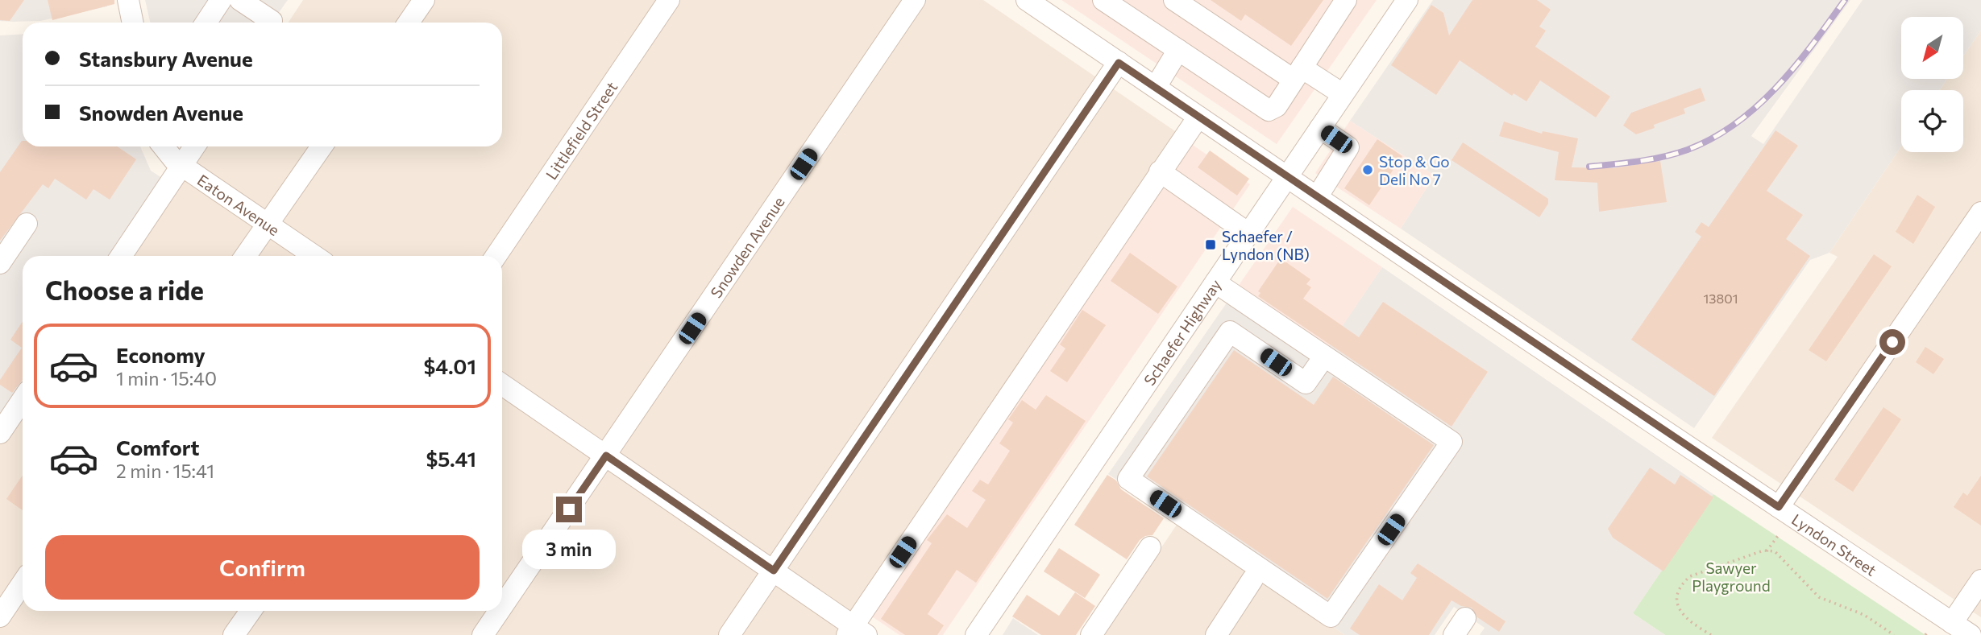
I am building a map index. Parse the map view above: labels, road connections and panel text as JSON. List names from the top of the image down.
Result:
{
  "streets": {
    "street": [
      "Littlefield Street",
      "Eaton Avenue",
      "Snowden Avenue",
      "Schaefer Highway",
      "Lyndon Street"
    ]
  },
  "crossings": [
    ["Schaefer Highway", "Lyndon Street"]
  ],
  "parks": ["Sawyer Playground"],
  "places": {
    "other": ["Stop & Go Deli No 7"],
    "transit": ["Schaefer / Lyndon (NB)"]
  },
  "house_numbers": ["13801"],
  "north": "bottom left",
  "page": {
    "banner": ["Stansbury Avenue", "Snowden Avenue"],
    "heading": "Choose a ride",
    "list": [
      {
        "name": "Economy",
        "note": "1 min · 15:40",
        "value": "$4.01"
      },
      {
        "name": "Comfort",
        "note": "2 min · 15:41",
        "value": "$5.41"
      }
    ],
    "buttons": "Confirm",
    "bubble": "3 min"
  }
}
